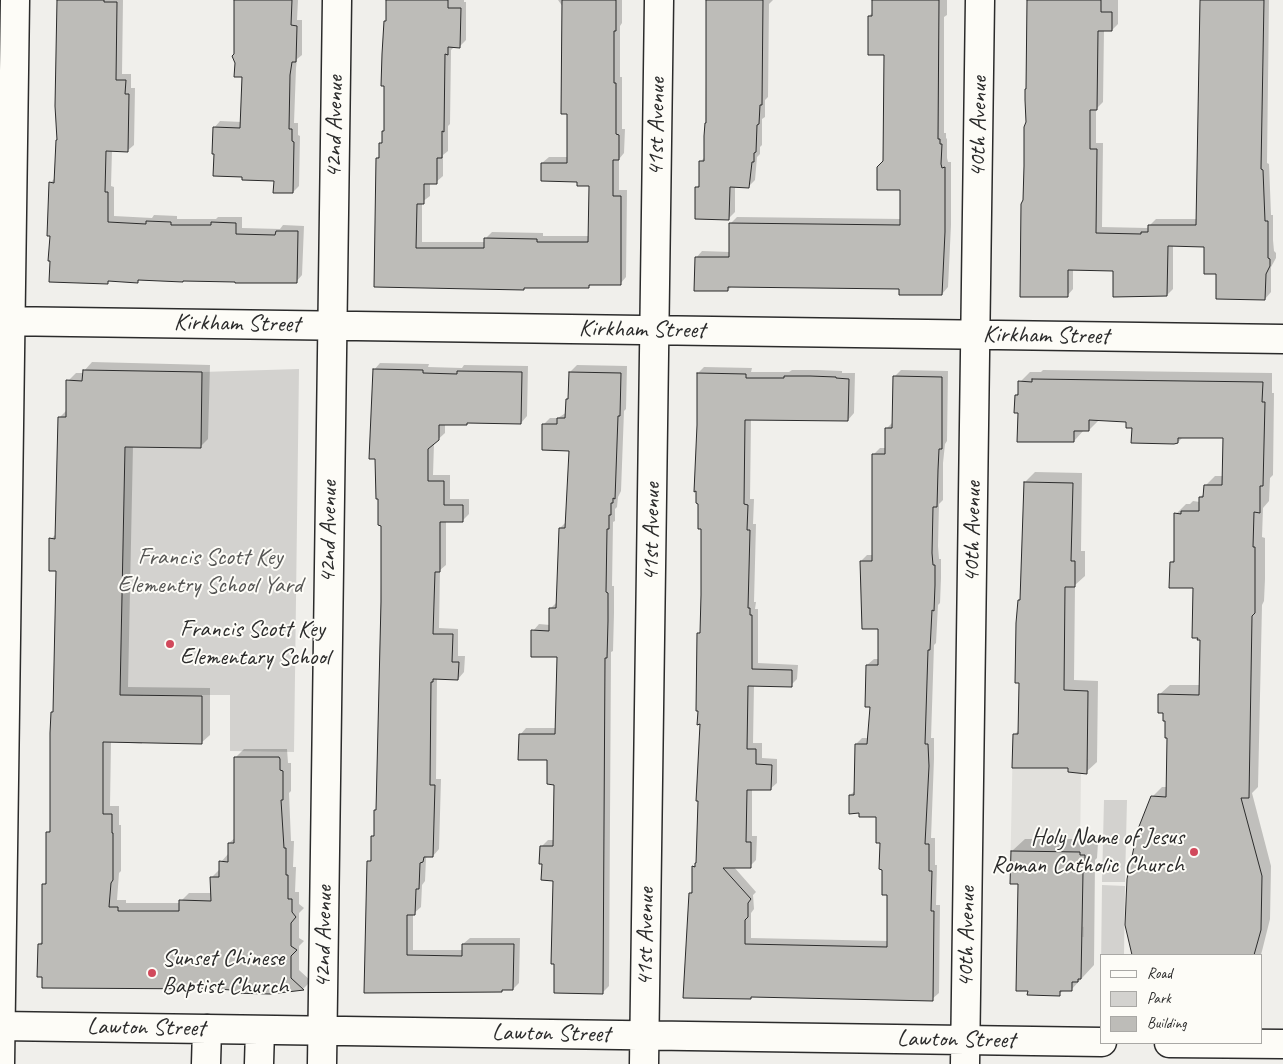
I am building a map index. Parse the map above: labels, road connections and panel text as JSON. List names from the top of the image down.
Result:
{
  "streets": {
    "street": [
      "42nd Avenue",
      "41st Avenue",
      "40th Avenue",
      "Kirkham Street",
      "Lawton Street"
    ]
  },
  "crossings": [
    ["42nd Avenue", "Kirkham Street"],
    ["42nd Avenue", "Lawton Street"],
    ["41st Avenue", "Kirkham Street"],
    ["41st Avenue", "Lawton Street"],
    ["40th Avenue", "Kirkham Street"],
    ["40th Avenue", "Lawton Street"]
  ],
  "parks": ["Francis Scott Key Elementry School Yard"],
  "places": ["Francis Scott Key Elementary School", "Holy Name of Jesus Roman Catholic Church", "Sunset Chinese Baptist Church"],
  "legend": ["Road", "Park", "Building"]
}
